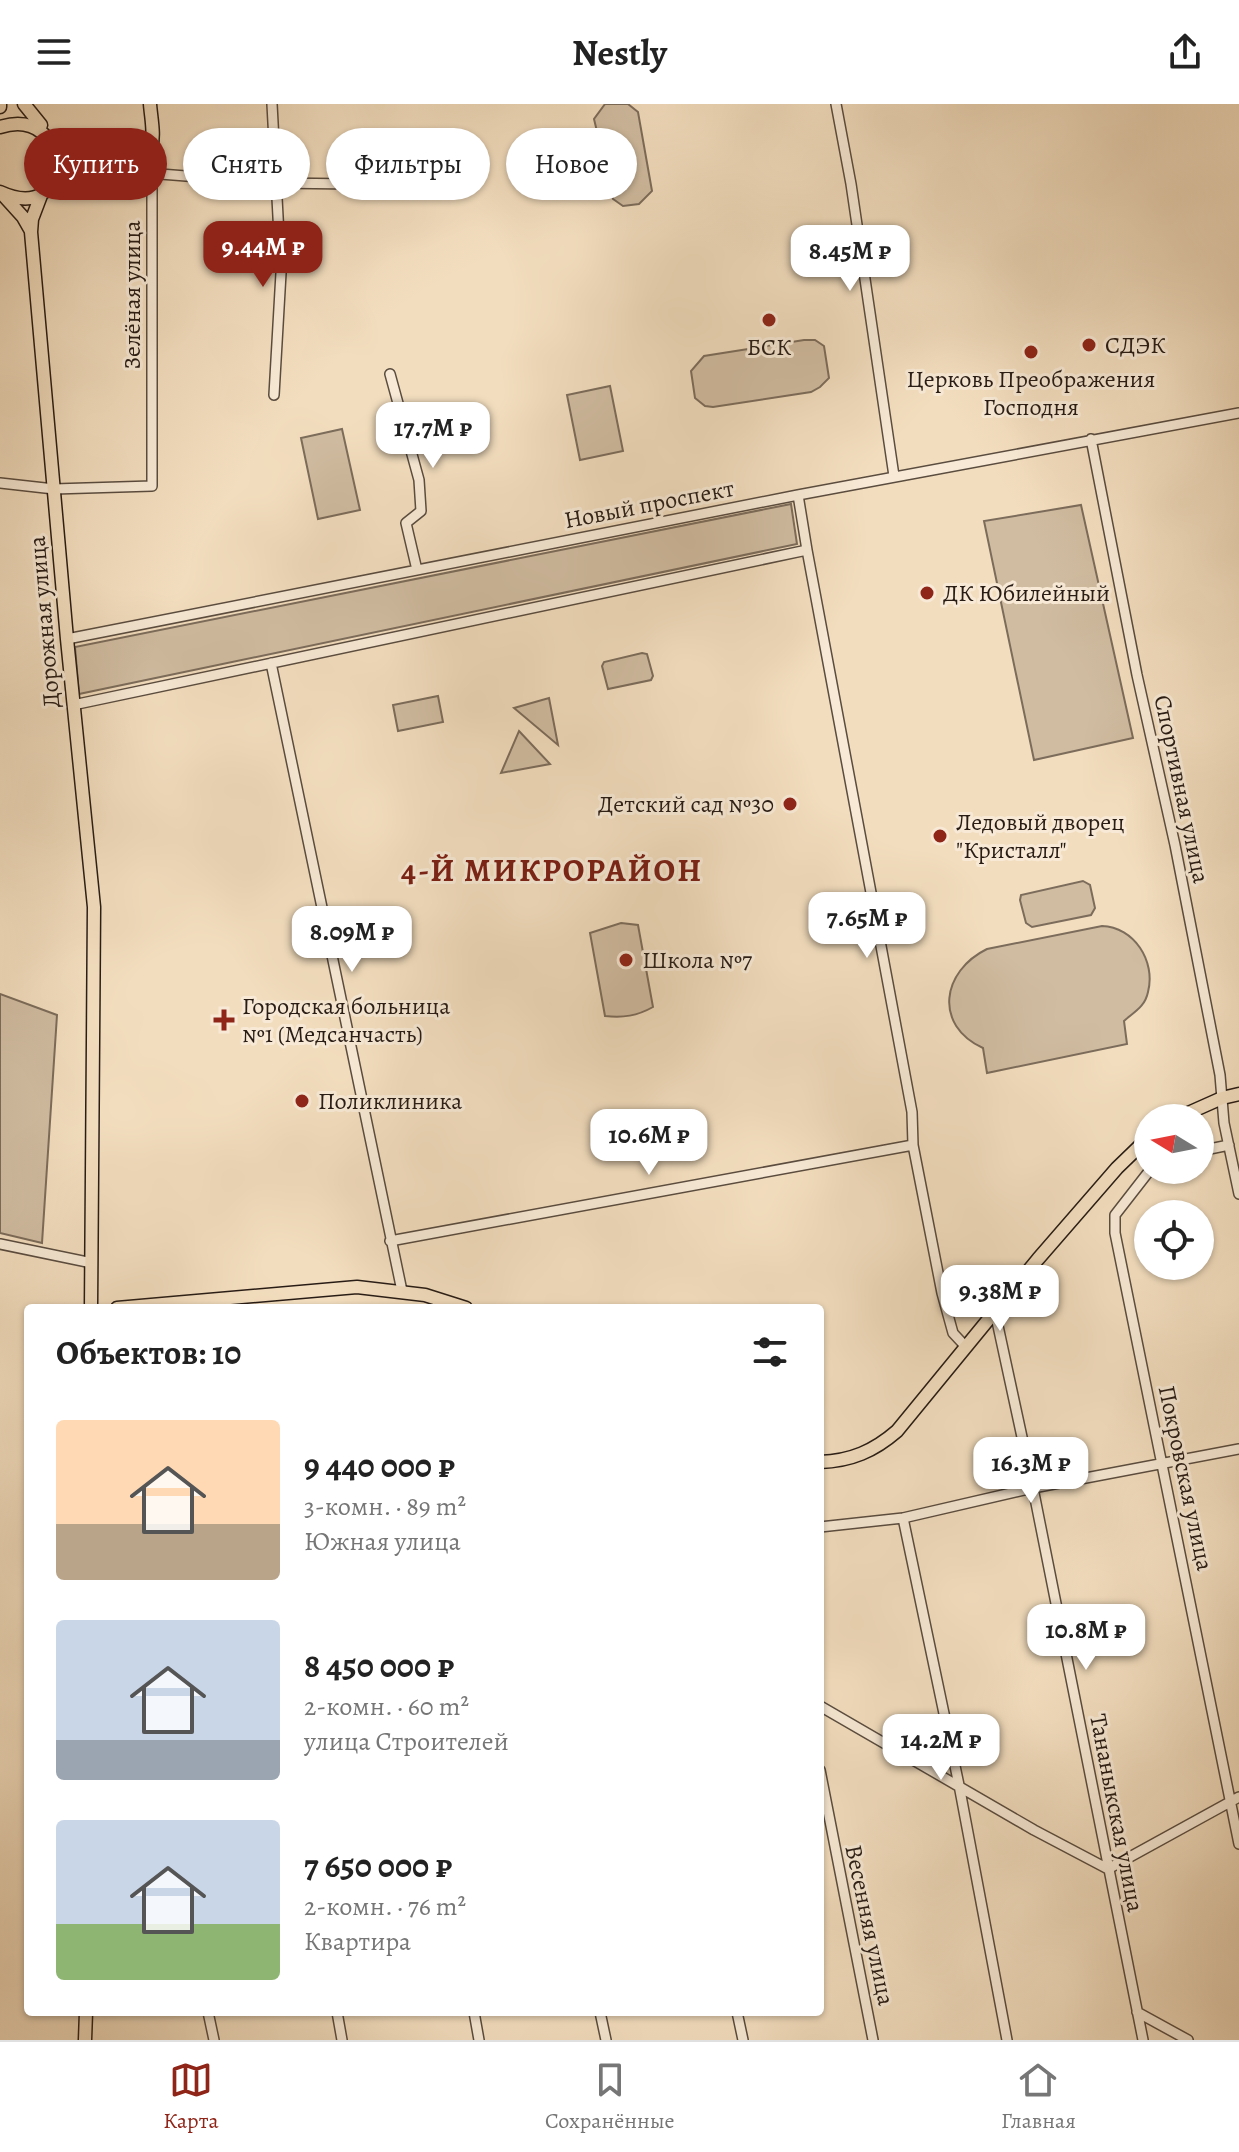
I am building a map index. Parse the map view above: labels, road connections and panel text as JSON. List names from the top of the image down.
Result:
{
  "streets": {
    "main road": ["Зелёная улица", "Дорожная улица"],
    "street": [
      "Новый проспект",
      "Спортивная улица",
      "Покровская улица",
      "Тананыкская улица",
      "Весенняя улица"
    ]
  },
  "crossings": [
    ["Зелёная улица", "Дорожная улица"],
    ["Новый проспект", "Дорожная улица"],
    ["Новый проспект", "Спортивная улица"]
  ],
  "districts": ["4-Й МИКРОРАЙОН"],
  "places": {
    "other": [
      "БСК",
      "СДЭК",
      "Церковь Преображения Господня",
      "ДК Юбилейный",
      "Детский сад №30",
      "Ледовый дворец \"Кристалл\"",
      "Школа №7",
      "Поликлиника"
    ],
    "health": ["Городская больница №1 (Медсанчасть)"]
  },
  "north": "left",
  "page": {
    "header": "Nestly",
    "chip": [
      "Купить",
      "Снять",
      "Фильтры",
      "Новое"
    ],
    "price": [
      "9.44M ₽",
      "8.45M ₽",
      "17.7M ₽",
      "7.65M ₽",
      "8.09M ₽",
      "10.6M ₽",
      "9.38M ₽",
      "16.3M ₽",
      "10.8M ₽",
      "14.2M ₽"
    ],
    "heading": "Объектов: 10",
    "list": [
      {
        "name": "9 440 000 ₽",
        "note": "3-комн. · 89 m² · Южная улица"
      },
      {
        "name": "8 450 000 ₽",
        "note": "2-комн. · 60 m² · улица Строителей"
      },
      {
        "name": "7 650 000 ₽",
        "note": "2-комн. · 76 m² · Квартира"
      }
    ],
    "tabs": ["Карта", "Сохранённые", "Главная"]
  }
}
